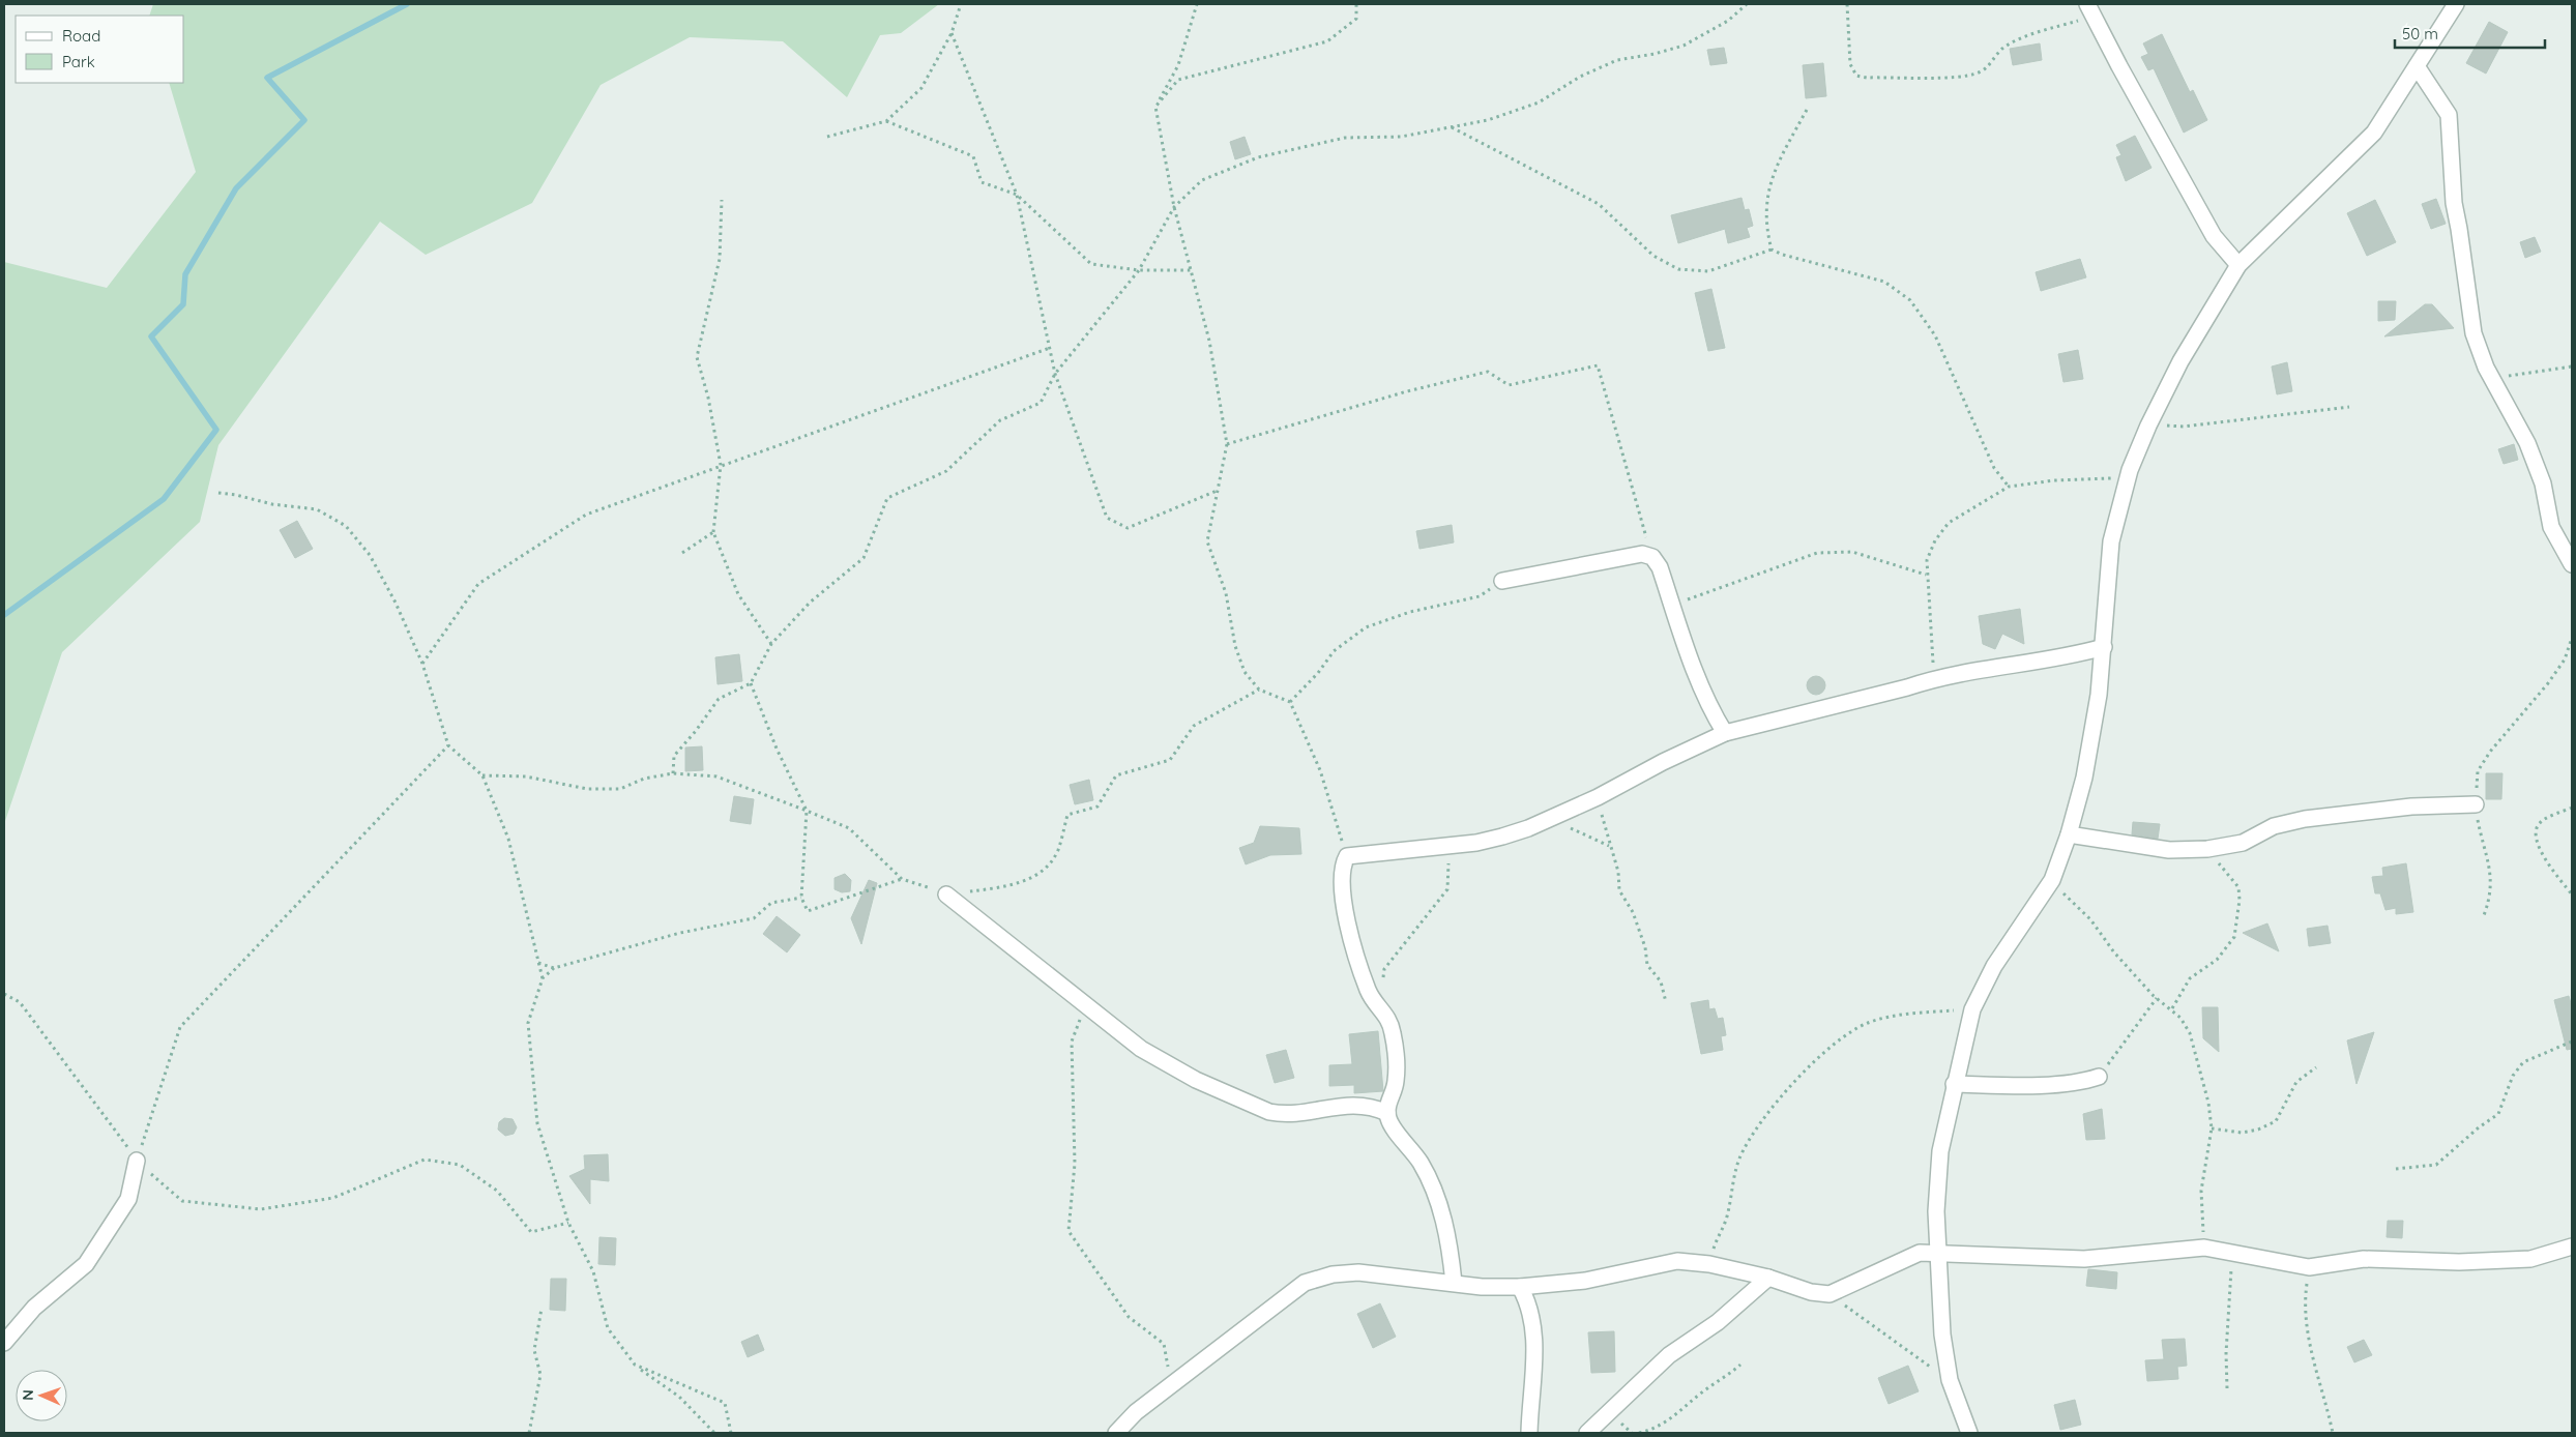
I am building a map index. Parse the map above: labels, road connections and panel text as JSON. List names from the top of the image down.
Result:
{
  "legend": ["Road", "Park"],
  "scale_bar": "50 m",
  "north": "left"
}
